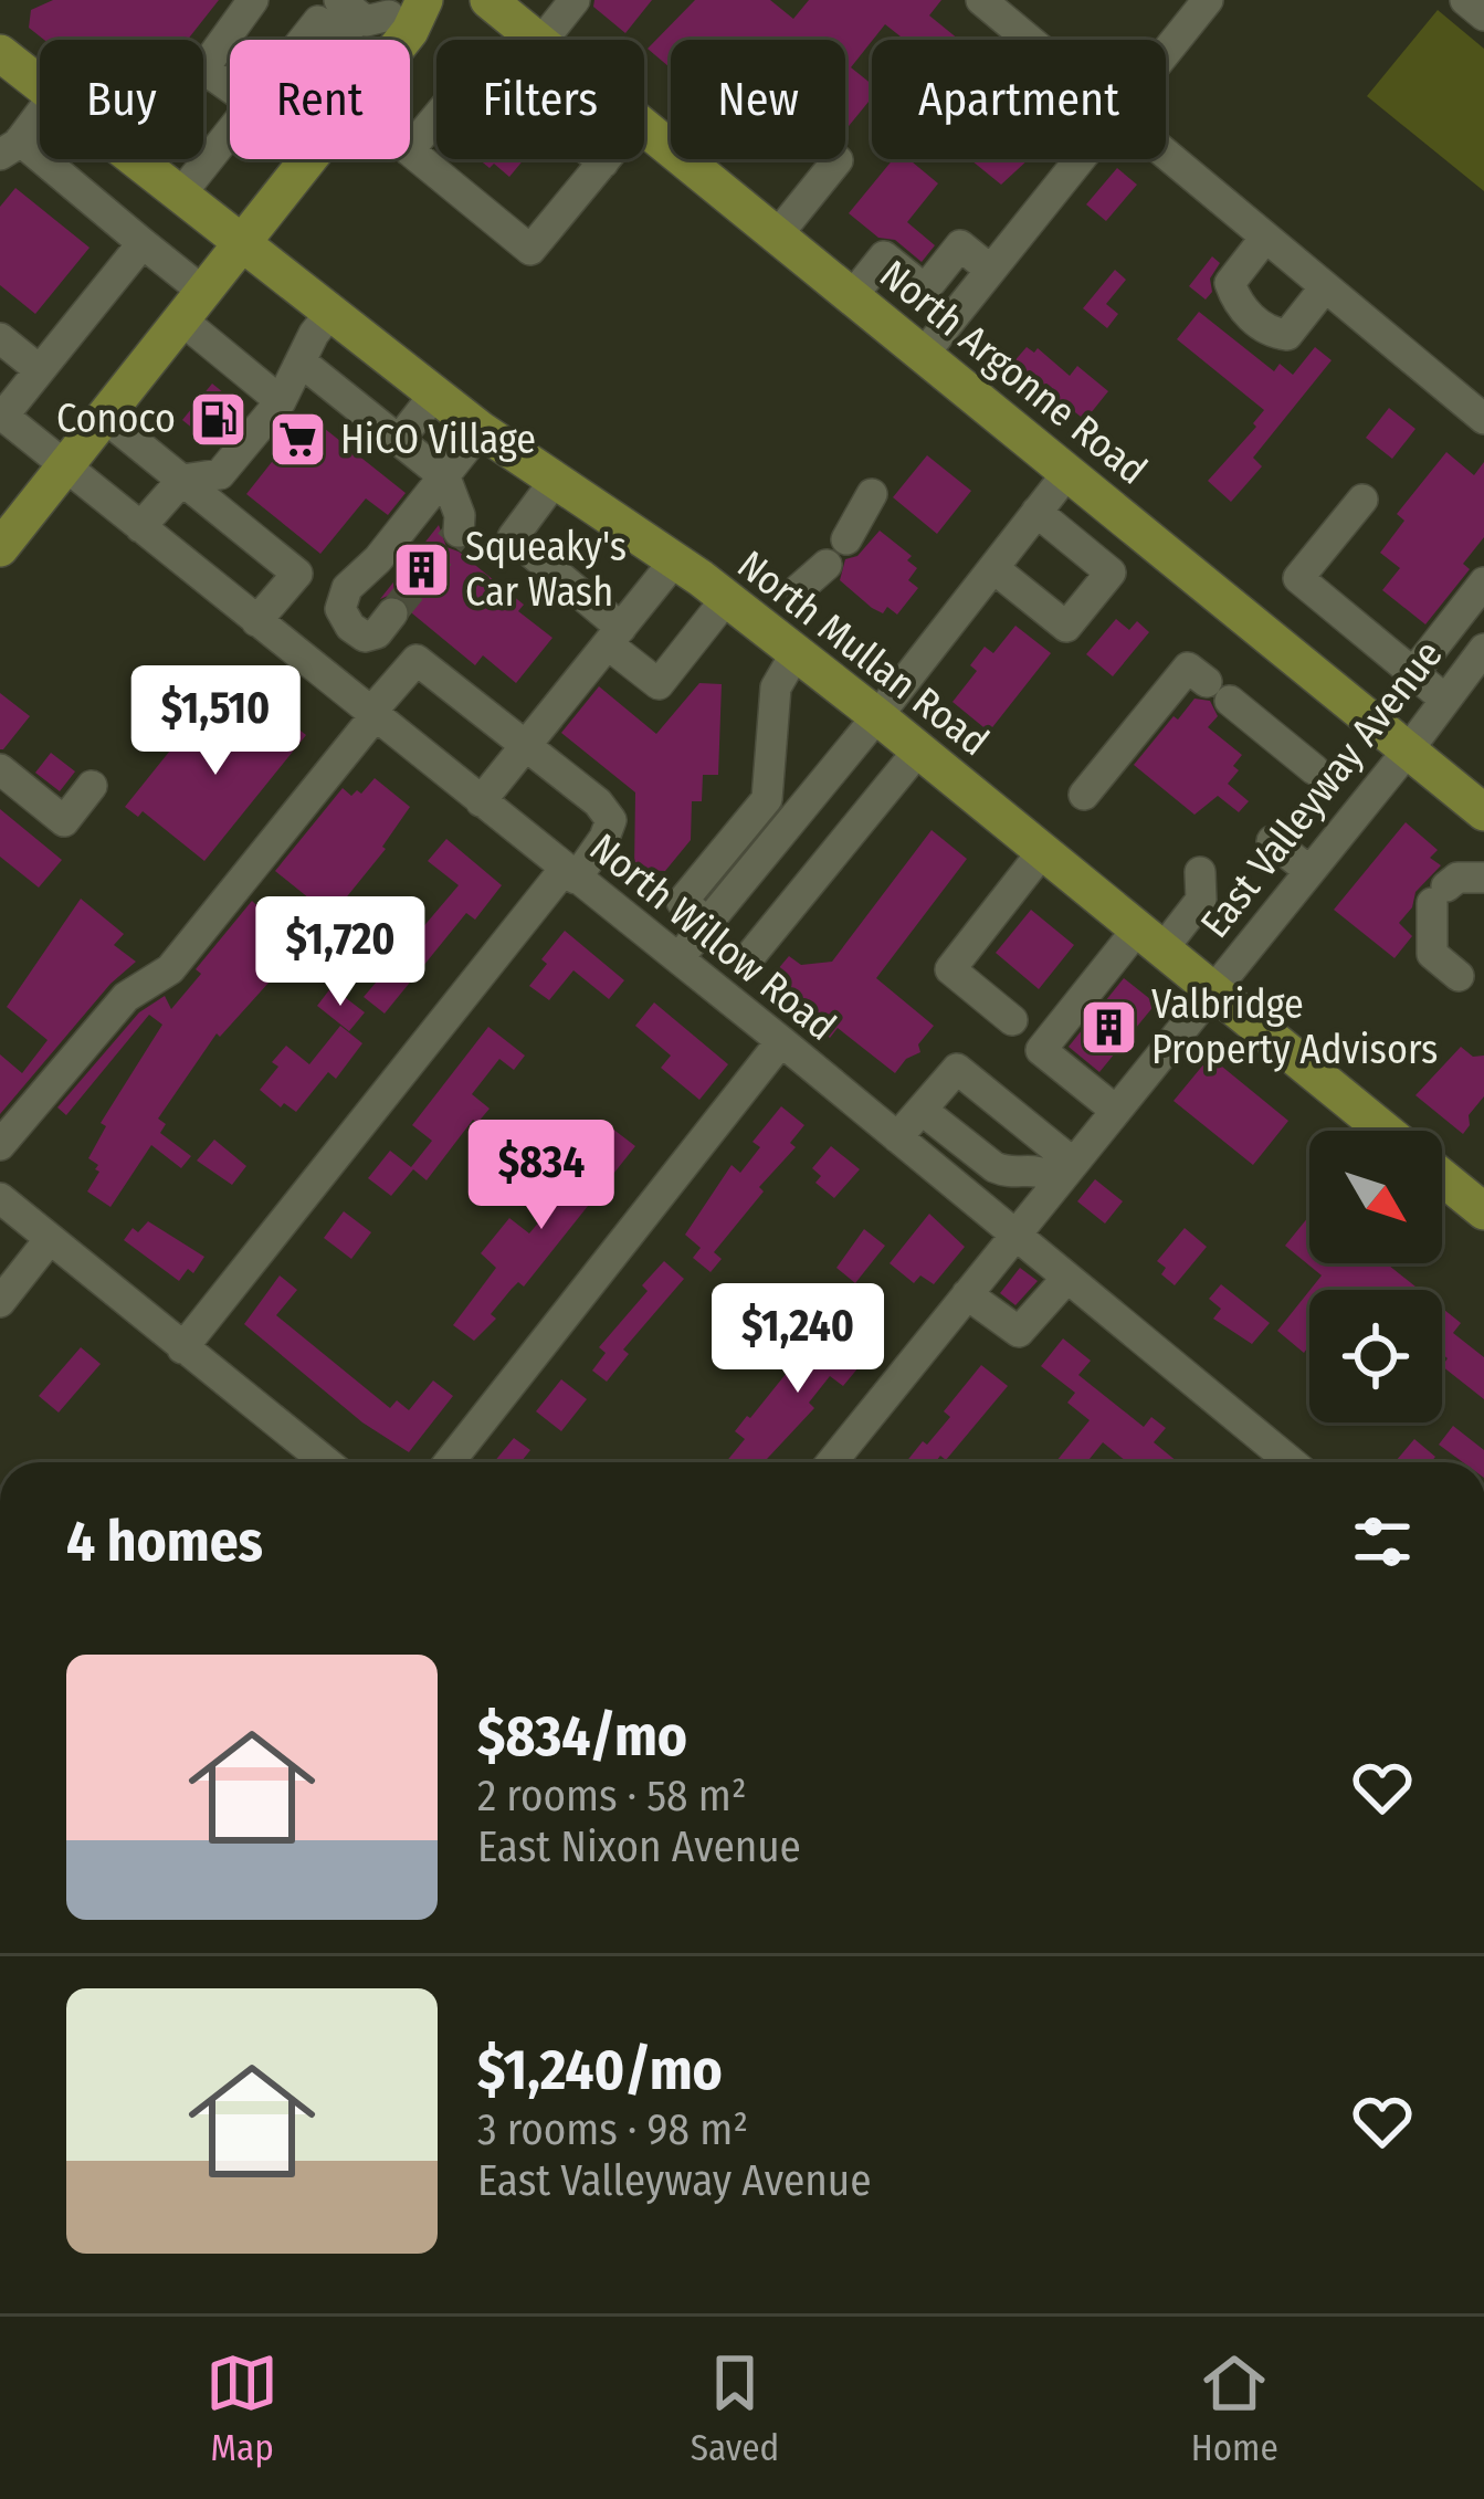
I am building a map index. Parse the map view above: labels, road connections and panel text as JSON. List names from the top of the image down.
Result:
{
  "streets": {
    "main road": ["North Argonne Road", "North Mullan Road"],
    "street": ["East Valleyway Avenue", "North Willow Road"]
  },
  "crossings": [
    ["North Argonne Road", "East Valleyway Avenue"],
    ["North Mullan Road", "East Valleyway Avenue"],
    ["East Valleyway Avenue", "North Willow Road"]
  ],
  "places": {
    "fuel station": ["Conoco"],
    "supermarket": ["HiCO Village"],
    "building": ["Squeaky's Car Wash", "Valbridge Property Advisors"]
  },
  "north": "bottom right",
  "page": {
    "chip": [
      "Buy",
      "Rent",
      "Filters",
      "New",
      "Apartment"
    ],
    "price": [
      "$1,510",
      "$1,720",
      "$834",
      "$1,240"
    ],
    "heading": "4 homes",
    "list": [
      {
        "name": "$834/mo",
        "note": "2 rooms · 58 m² · East Nixon Avenue"
      },
      {
        "name": "$1,240/mo",
        "note": "3 rooms · 98 m² · East Valleyway Avenue"
      }
    ],
    "tabs": ["Map", "Saved", "Home"]
  }
}
